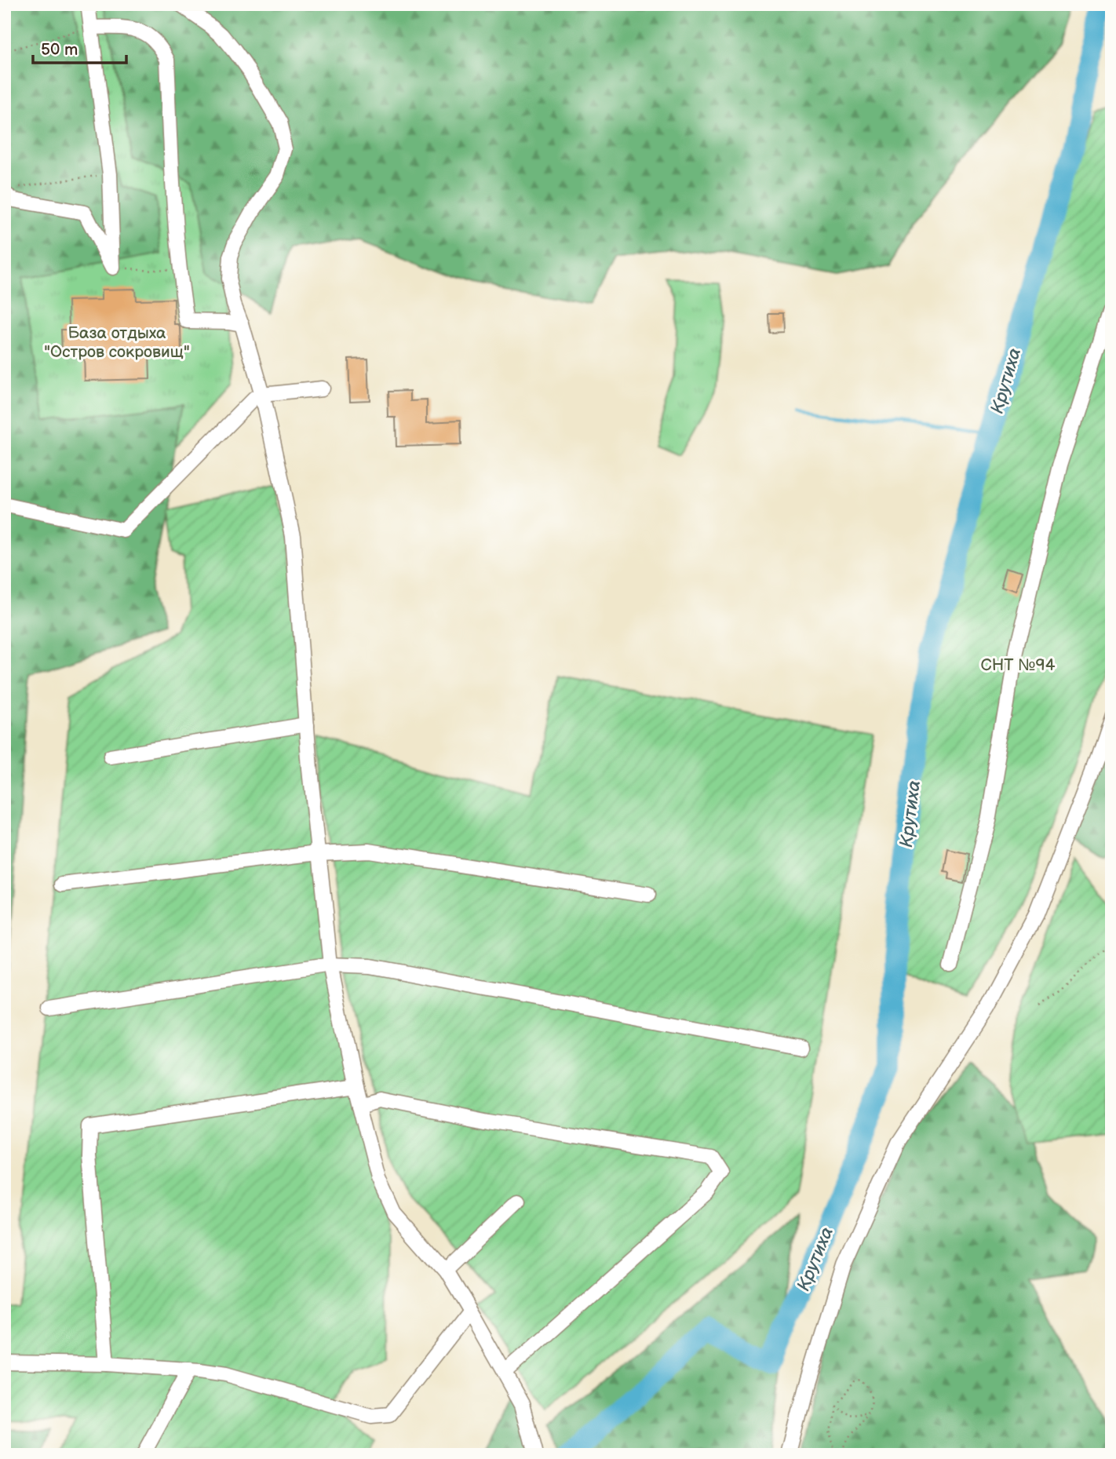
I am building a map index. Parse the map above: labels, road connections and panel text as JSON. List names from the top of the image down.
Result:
{
  "water": ["Крутиха"],
  "parks": ["База отдыха \"Остров сокровищ\"", "СНТ №94"],
  "scale_bar": "50 m"
}
